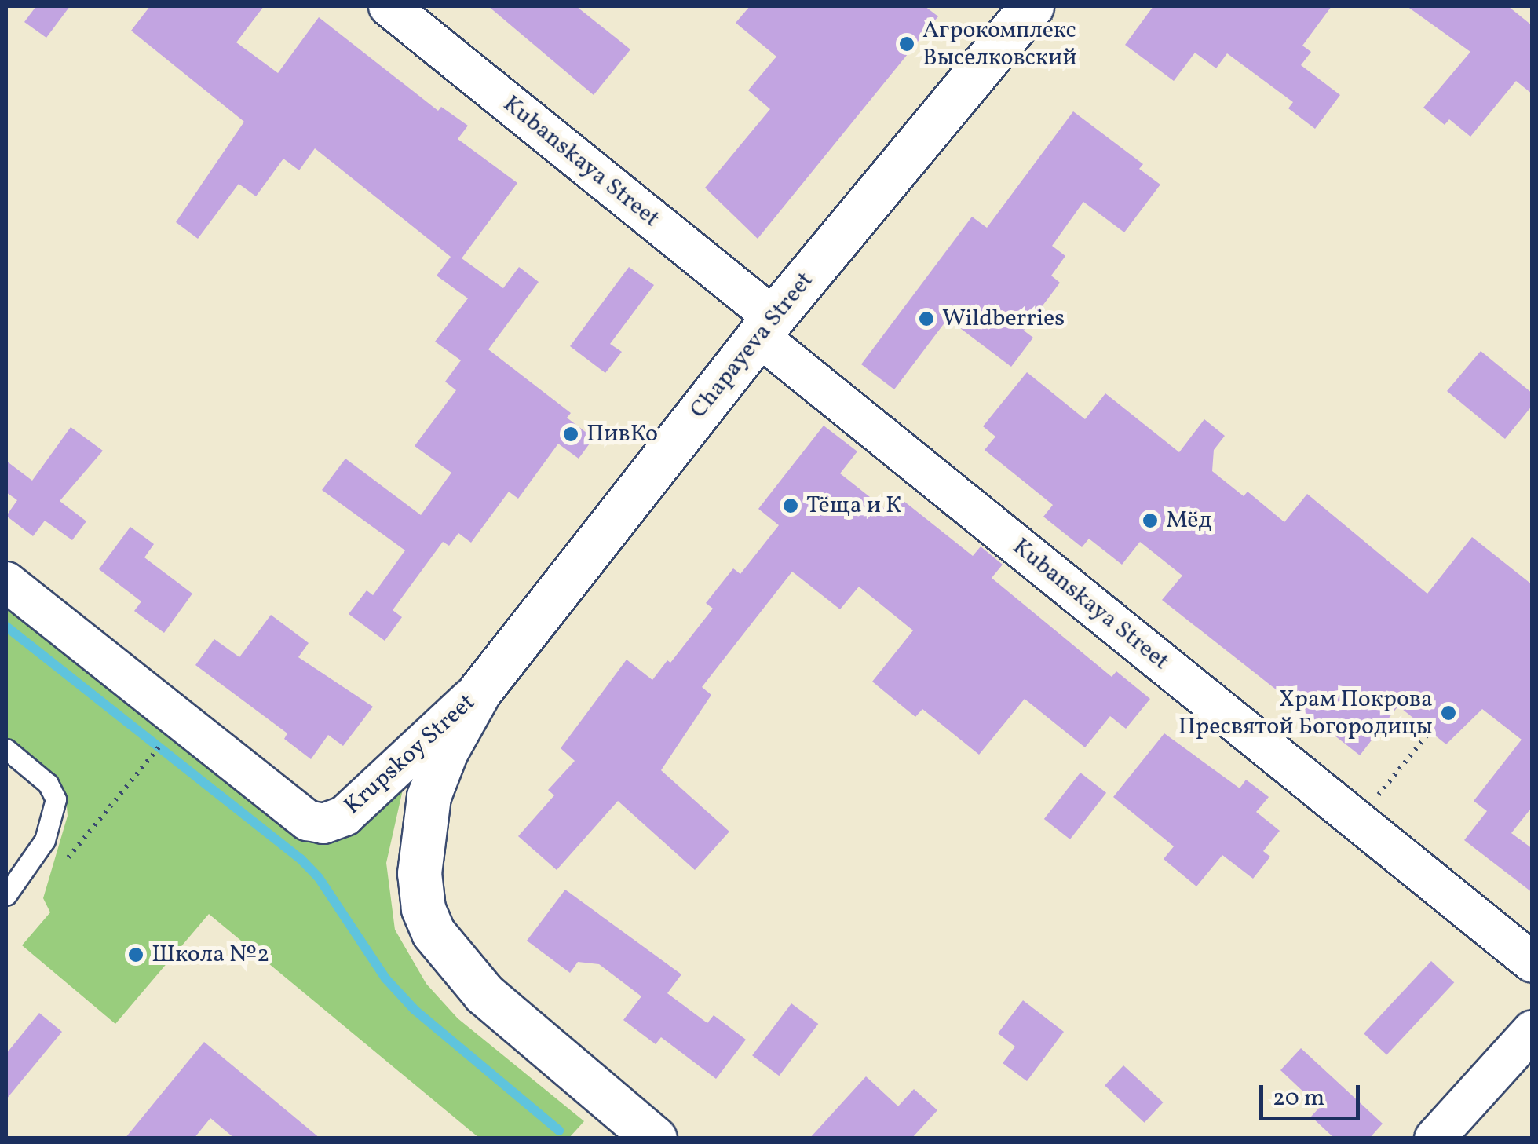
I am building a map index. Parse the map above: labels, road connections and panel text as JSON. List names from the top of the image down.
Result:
{
  "streets": {
    "street": ["Kubanskaya Street", "Chapayeva Street", "Krupskoy Street"]
  },
  "crossings": [
    ["Kubanskaya Street", "Chapayeva Street"],
    ["Chapayeva Street", "Krupskoy Street"]
  ],
  "places": [
    "Агрокомплекс Выселковский",
    "Wildberries",
    "ПивКо",
    "Тёща и К",
    "Мёд",
    "Храм Покрова Пресвятой Богородицы",
    "Школа №2"
  ],
  "scale_bar": "20 m"
}
